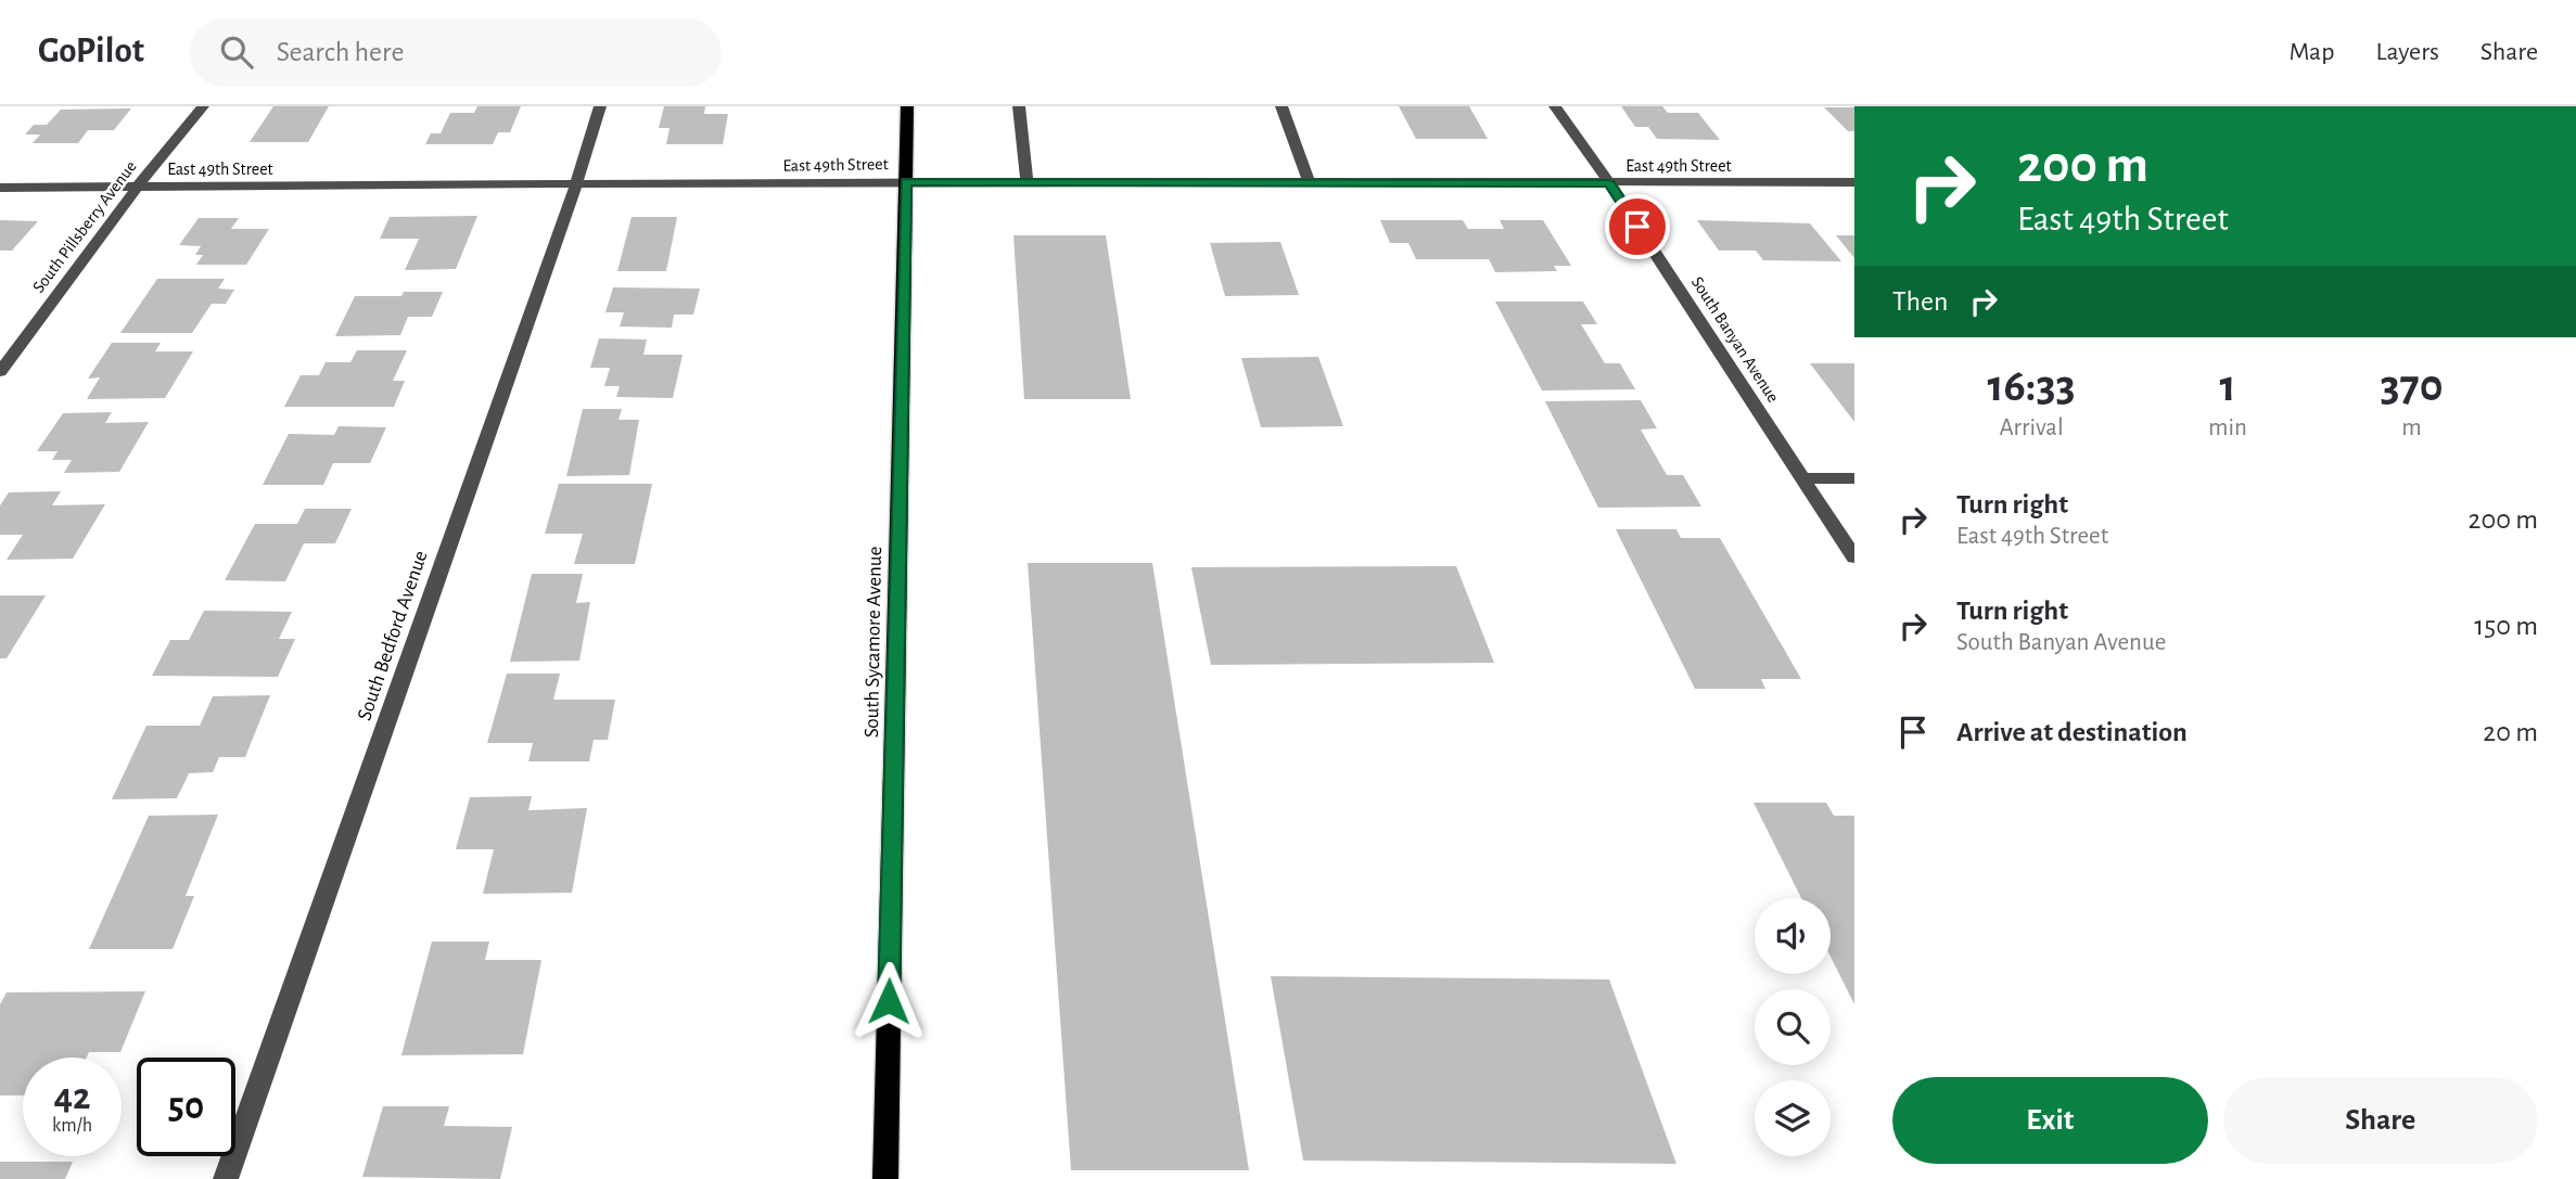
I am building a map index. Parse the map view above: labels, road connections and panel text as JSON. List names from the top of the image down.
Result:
{
  "streets": {
    "main road": ["South Sycamore Avenue"],
    "street": [
      "East 49th Street",
      "South Pillsberry Avenue",
      "South Banyan Avenue",
      "South Bedford Avenue"
    ]
  },
  "crossings": [
    ["East 49th Street", "South Pillsberry Avenue"],
    ["East 49th Street", "South Banyan Avenue"],
    ["East 49th Street", "South Bedford Avenue"],
    ["East 49th Street", "South Sycamore Avenue"]
  ],
  "page": {
    "header": "GoPilot",
    "search": "Search here",
    "nav": ["Map", "Layers", "Share"],
    "turn": ["200 m", "East 49th Street"],
    "then": "Then",
    "eta": [
      "16:33",
      "Arrival",
      "1",
      "min",
      "370",
      "m"
    ],
    "list": [
      {
        "name": "Turn right",
        "note": "East 49th Street",
        "value": "200 m"
      },
      {
        "name": "Turn right",
        "note": "South Banyan Avenue",
        "value": "150 m"
      },
      {
        "name": "Arrive at destination",
        "value": "20 m"
      }
    ],
    "speed": "42 km/h",
    "limit": "50",
    "buttons": ["Exit", "Share"]
  }
}
